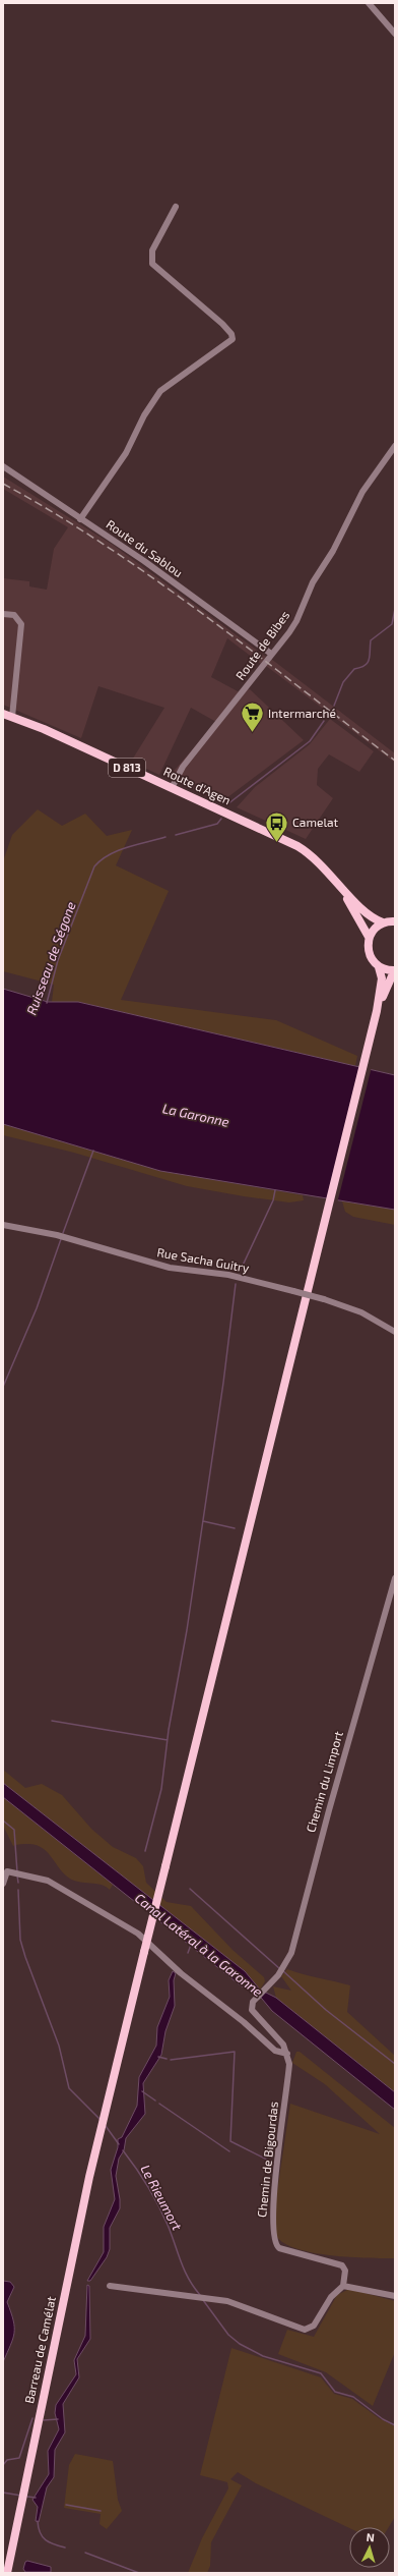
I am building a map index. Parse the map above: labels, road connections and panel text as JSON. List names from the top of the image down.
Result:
{
  "streets": {
    "main road": ["D 813", "Route d'Agen", "Barreau de Camélat"],
    "street": [
      "Route du Sablou",
      "Route de Bibes",
      "Rue Sacha Guitry",
      "Chemin du Limport",
      "Chemin de Bigourdas"
    ]
  },
  "crossings": [
    ["Route du Sablou", "Route de Bibes"],
    ["Route de Bibes", "Route d'Agen"],
    ["Chemin du Limport", "Chemin de Bigourdas"]
  ],
  "water": [
    "Ruisseau de Ségone",
    "La Garonne",
    "Canal Latéral à la Garonne",
    "Le Rieumort"
  ],
  "places": {
    "supermarket": ["Intermarché"],
    "bus stop": ["Camelat"]
  },
  "north": "top"
}
